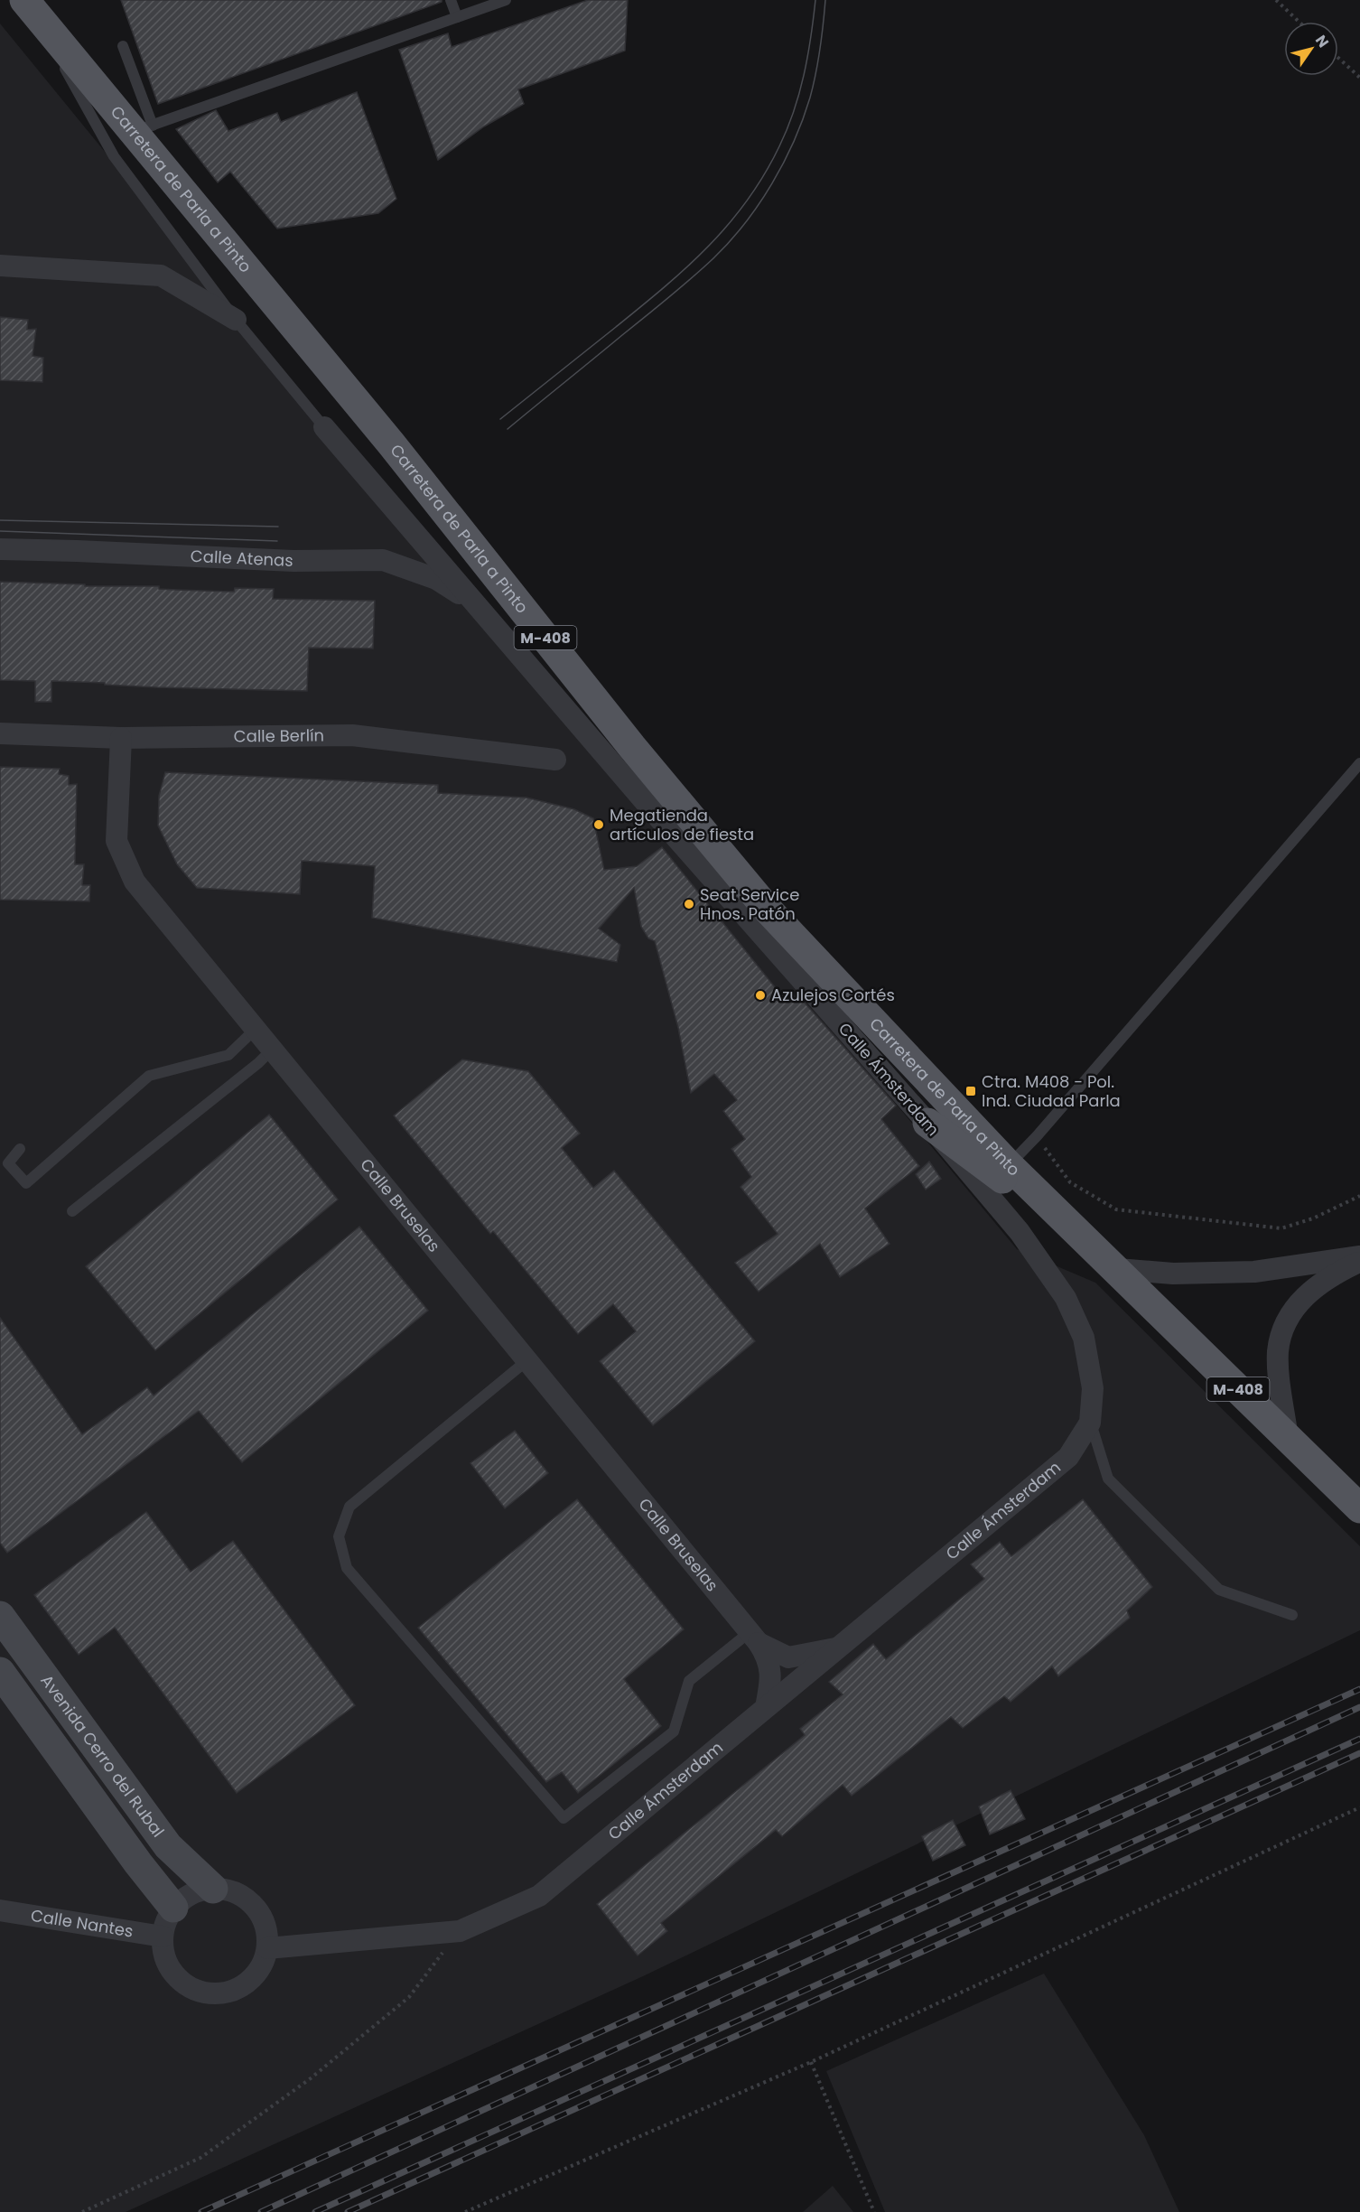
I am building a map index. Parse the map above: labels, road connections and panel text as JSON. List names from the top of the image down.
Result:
{
  "streets": {
    "main road": ["Carretera de Parla a Pinto", "M-408"],
    "street": [
      "Calle Atenas",
      "Calle Berlín",
      "Calle Ámsterdam",
      "Calle Bruselas",
      "Avenida Cerro del Rubal",
      "Calle Nantes"
    ]
  },
  "crossings": [
    ["Carretera de Parla a Pinto", "M-408"],
    ["Calle Atenas", "Calle Ámsterdam"],
    ["M-408", "Calle Ámsterdam"],
    ["Calle Berlín", "Calle Bruselas"],
    ["Calle Ámsterdam", "Avenida Cerro del Rubal"],
    ["Calle Ámsterdam", "Calle Nantes"],
    ["Avenida Cerro del Rubal", "Calle Nantes"]
  ],
  "places": {
    "other": ["Megatienda artículos de fiesta", "Seat Service Hnos. Patón", "Azulejos Cortés"],
    "transit": ["Ctra. M408 - Pol. Ind. Ciudad Parla"]
  },
  "north": "top right"
}
